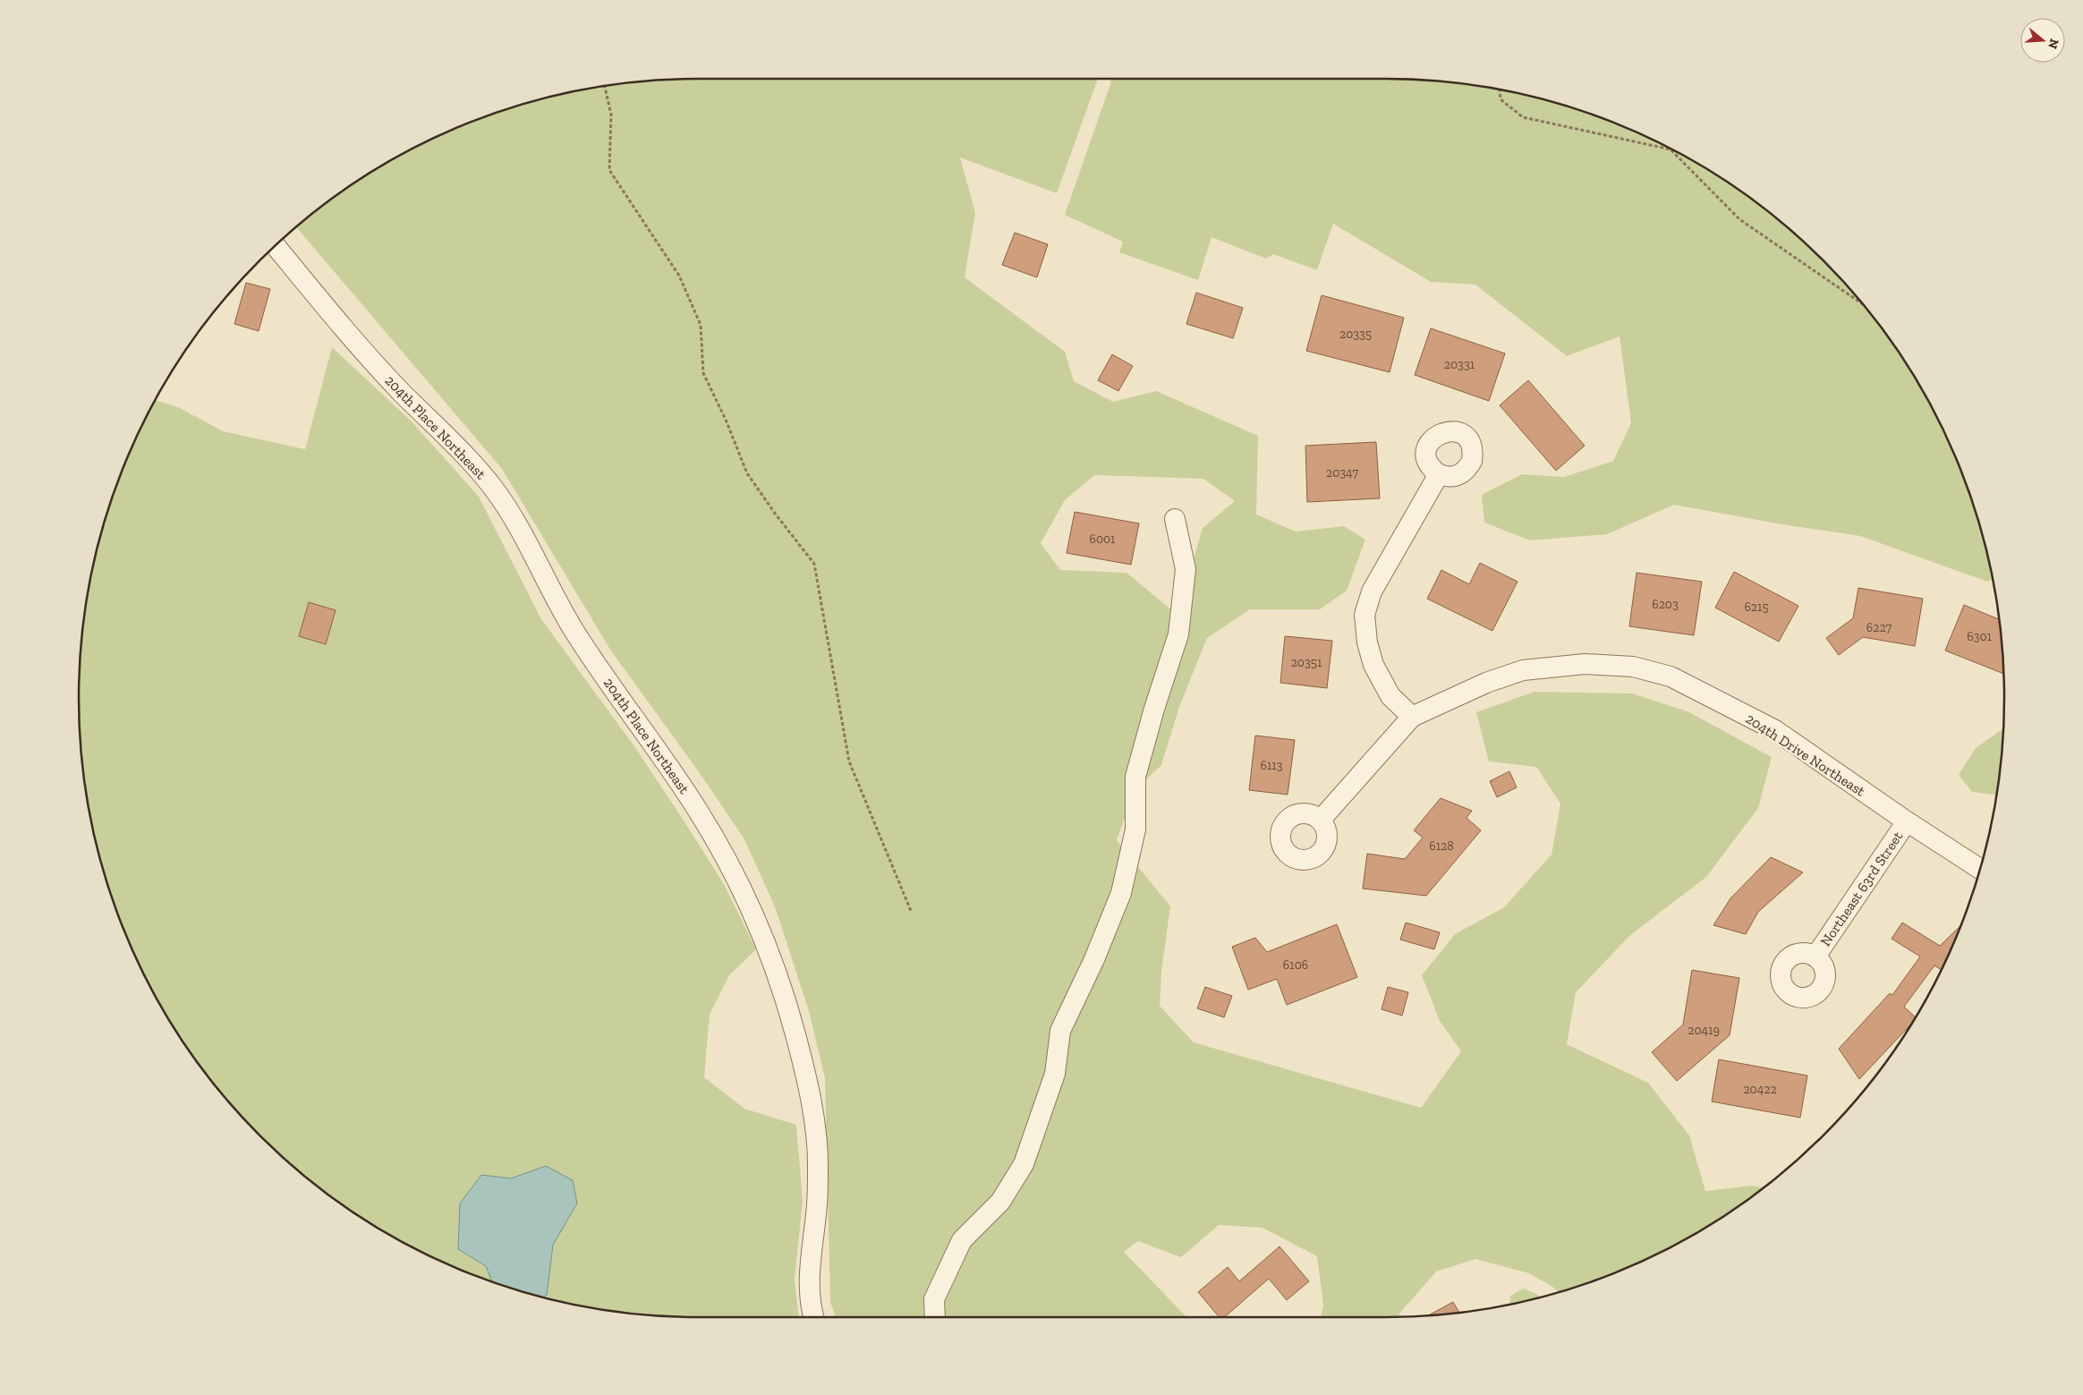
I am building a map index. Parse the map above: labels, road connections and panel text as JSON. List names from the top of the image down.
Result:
{
  "streets": {
    "street": ["204th Place Northeast", "204th Drive Northeast", "Northeast 63rd Street"]
  },
  "crossings": [
    ["204th Drive Northeast", "Northeast 63rd Street"]
  ],
  "house_numbers": [
    "20335",
    "20331",
    "20347",
    "6001",
    "6203",
    "6215",
    "6227",
    "6301",
    "20351",
    "6113",
    "6128",
    "6106",
    "20419",
    "20422"
  ],
  "north": "right"
}
